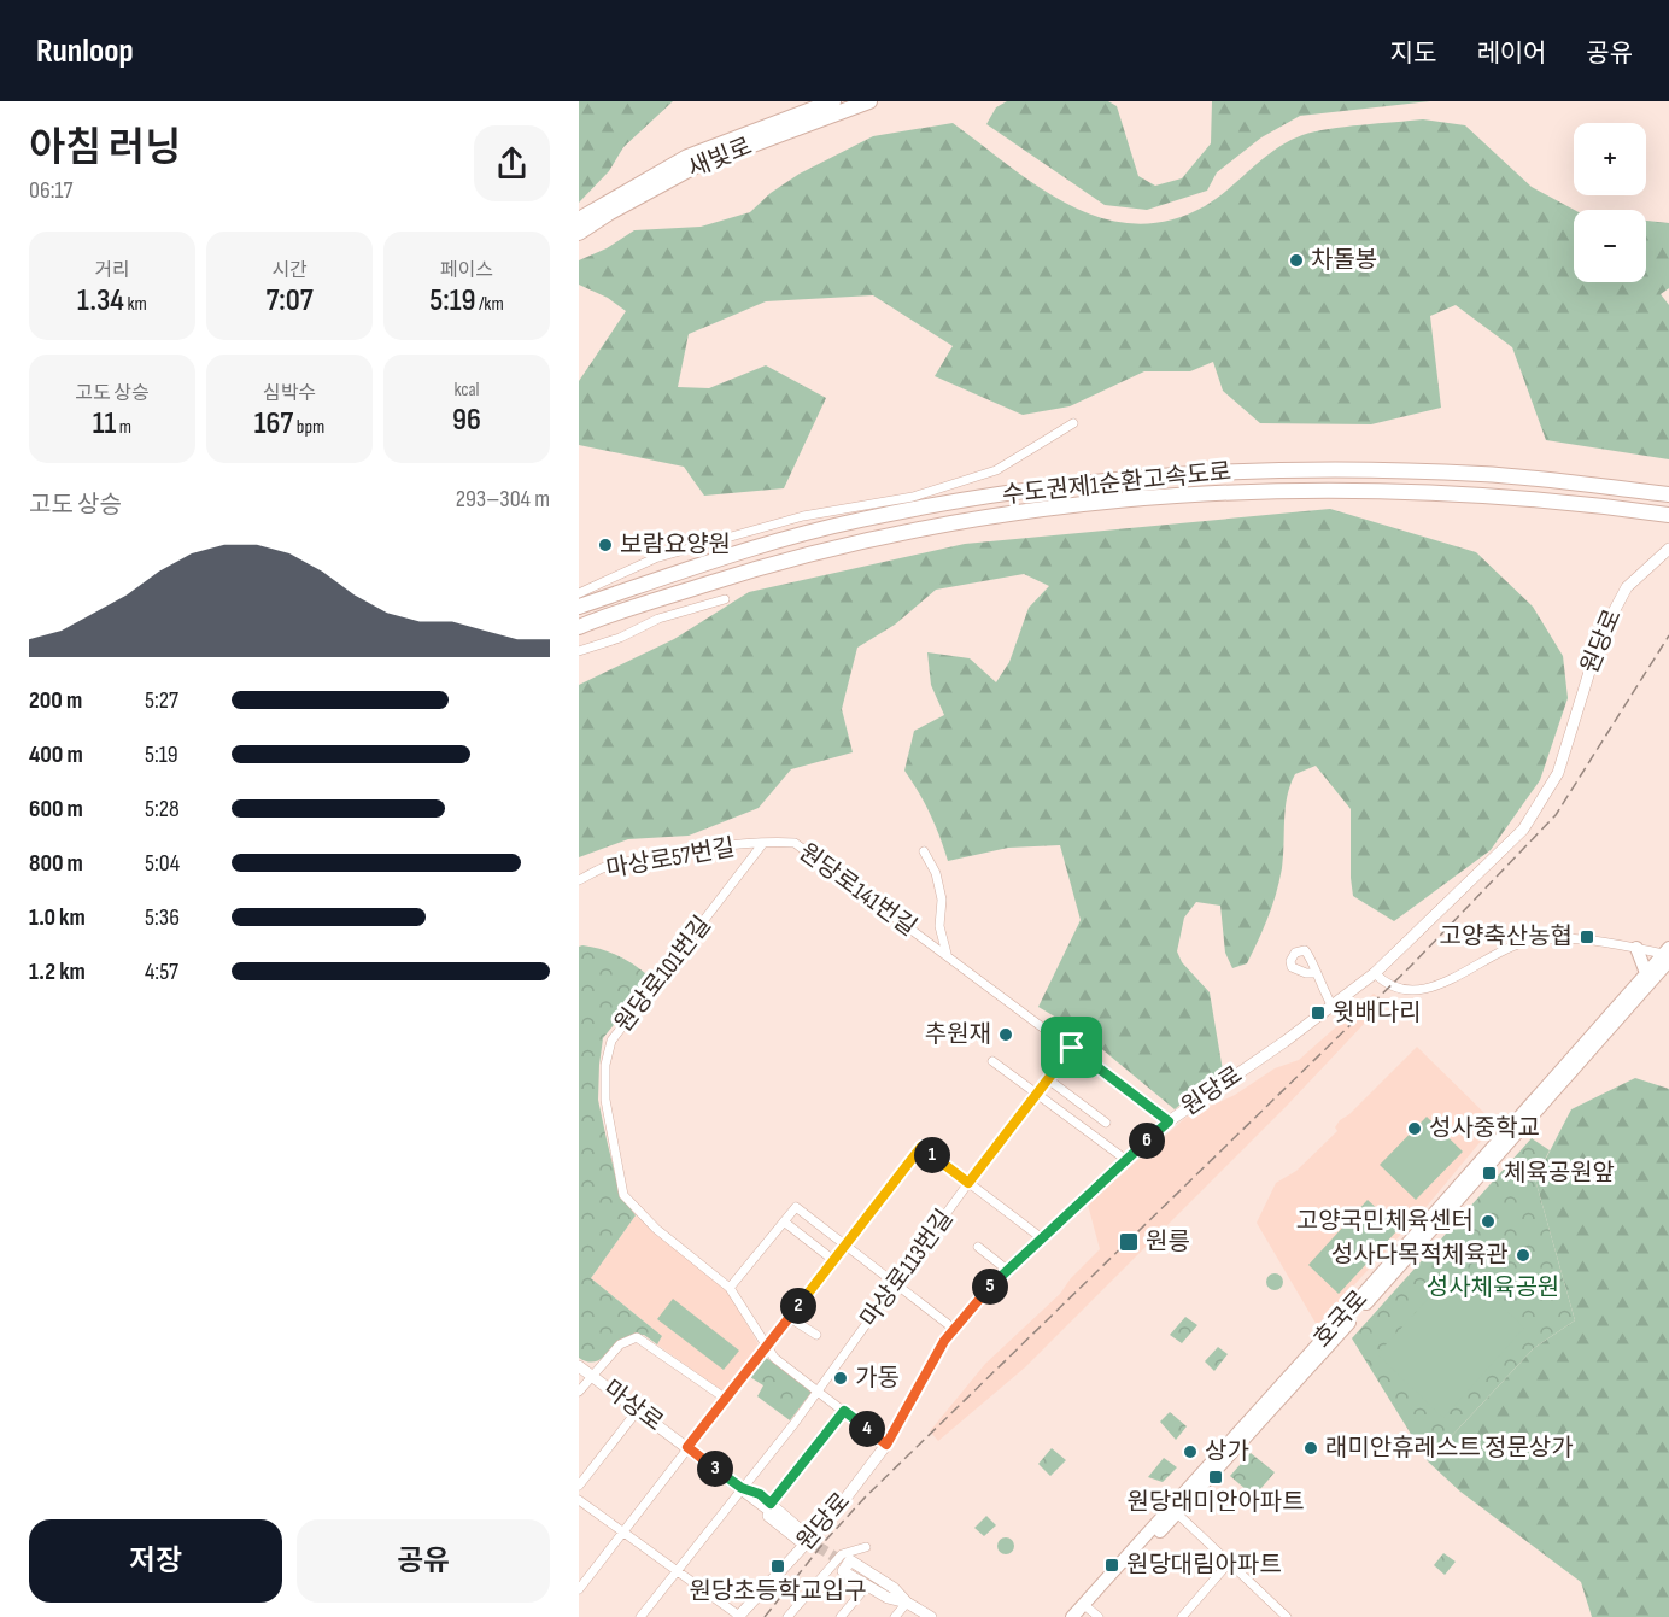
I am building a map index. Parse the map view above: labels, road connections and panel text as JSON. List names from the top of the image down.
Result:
{
  "streets": {
    "highway": ["새빛로", "수도권제1순환고속도로"],
    "main road": ["원당로", "호국로", "마상로"],
    "street": [
      "마상로57번길",
      "원당로141번길",
      "원당로101번길",
      "마상로113번길"
    ]
  },
  "crossings": [
    ["원당로", "원당로141번길"],
    ["원당로", "원당로101번길"],
    ["원당로", "마상로113번길"],
    ["마상로57번길", "원당로141번길"],
    ["마상로57번길", "원당로101번길"],
    ["원당로141번길", "원당로101번길"],
    ["원당로141번길", "마상로113번길"],
    ["원당로101번길", "마상로113번길"],
    ["마상로113번길", "마상로"]
  ],
  "parks": ["성사체육공원"],
  "places": {
    "other": [
      "차돌봉",
      "보람요양원",
      "추원재",
      "성사중학교",
      "고양국민체육센터",
      "성사다목적체육관",
      "가동",
      "래미안휴레스트 정문상가",
      "상가"
    ],
    "transit": [
      "고양축산농협",
      "윗배다리",
      "체육공원앞",
      "원릉",
      "원당래미안아파트",
      "원당대림아파트",
      "원당초등학교입구"
    ]
  },
  "page": {
    "header": "Runloop",
    "nav": ["지도", "레이어", "공유"],
    "heading": ["아침 러닝", "06:17"],
    "map_buttons": ["+", "−"],
    "stats": [
      ["거리", "1.34 km"],
      ["시간", "7:07"],
      ["페이스", "5:19 /km"],
      ["고도 상승", "11 m"],
      ["심박수", "167 bpm"],
      ["kcal", "96"]
    ],
    "chart": ["고도 상승", "293–304 m"],
    "list": [
      {
        "name": "200 m",
        "note": "5:27"
      },
      {
        "name": "400 m",
        "note": "5:19"
      },
      {
        "name": "600 m",
        "note": "5:28"
      },
      {
        "name": "800 m",
        "note": "5:04"
      },
      {
        "name": "1.0 km",
        "note": "5:36"
      },
      {
        "name": "1.2 km",
        "note": "4:57"
      }
    ],
    "pins": [
      "6",
      "1",
      "5",
      "2",
      "4",
      "3"
    ],
    "buttons": ["저장", "공유"]
  }
}
